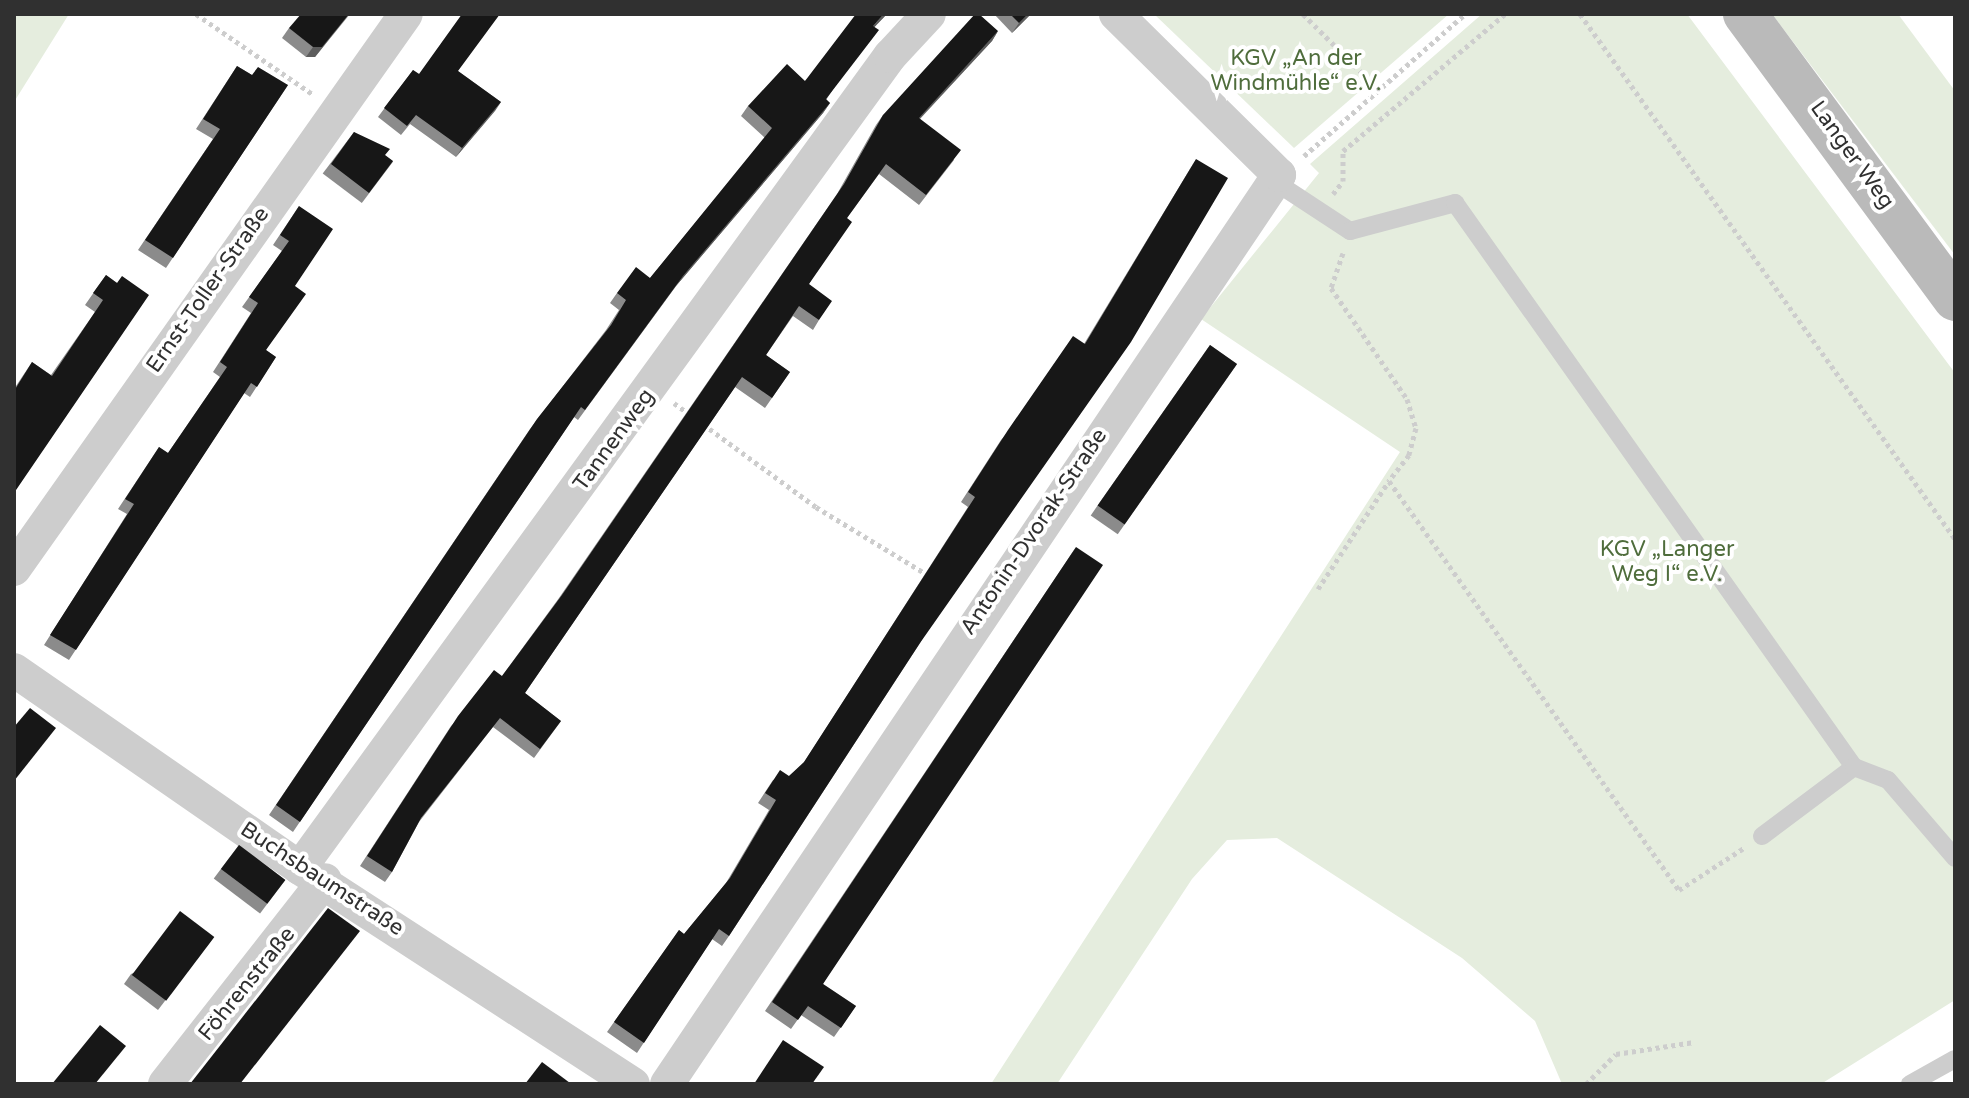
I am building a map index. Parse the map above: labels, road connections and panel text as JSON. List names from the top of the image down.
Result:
{
  "streets": {
    "main road": ["Langer Weg"],
    "street": [
      "Ernst-Toller-Straße",
      "Tannenweg",
      "Antonin-Dvorak-Straße",
      "Buchsbaumstraße",
      "Föhrenstraße"
    ]
  },
  "crossings": [
    ["Tannenweg", "Buchsbaumstraße"],
    ["Tannenweg", "Föhrenstraße"],
    ["Buchsbaumstraße", "Föhrenstraße"]
  ],
  "parks": ["KGV „An der Windmühle“ e.V.", "KGV „Langer Weg I“ e.V."]
}
